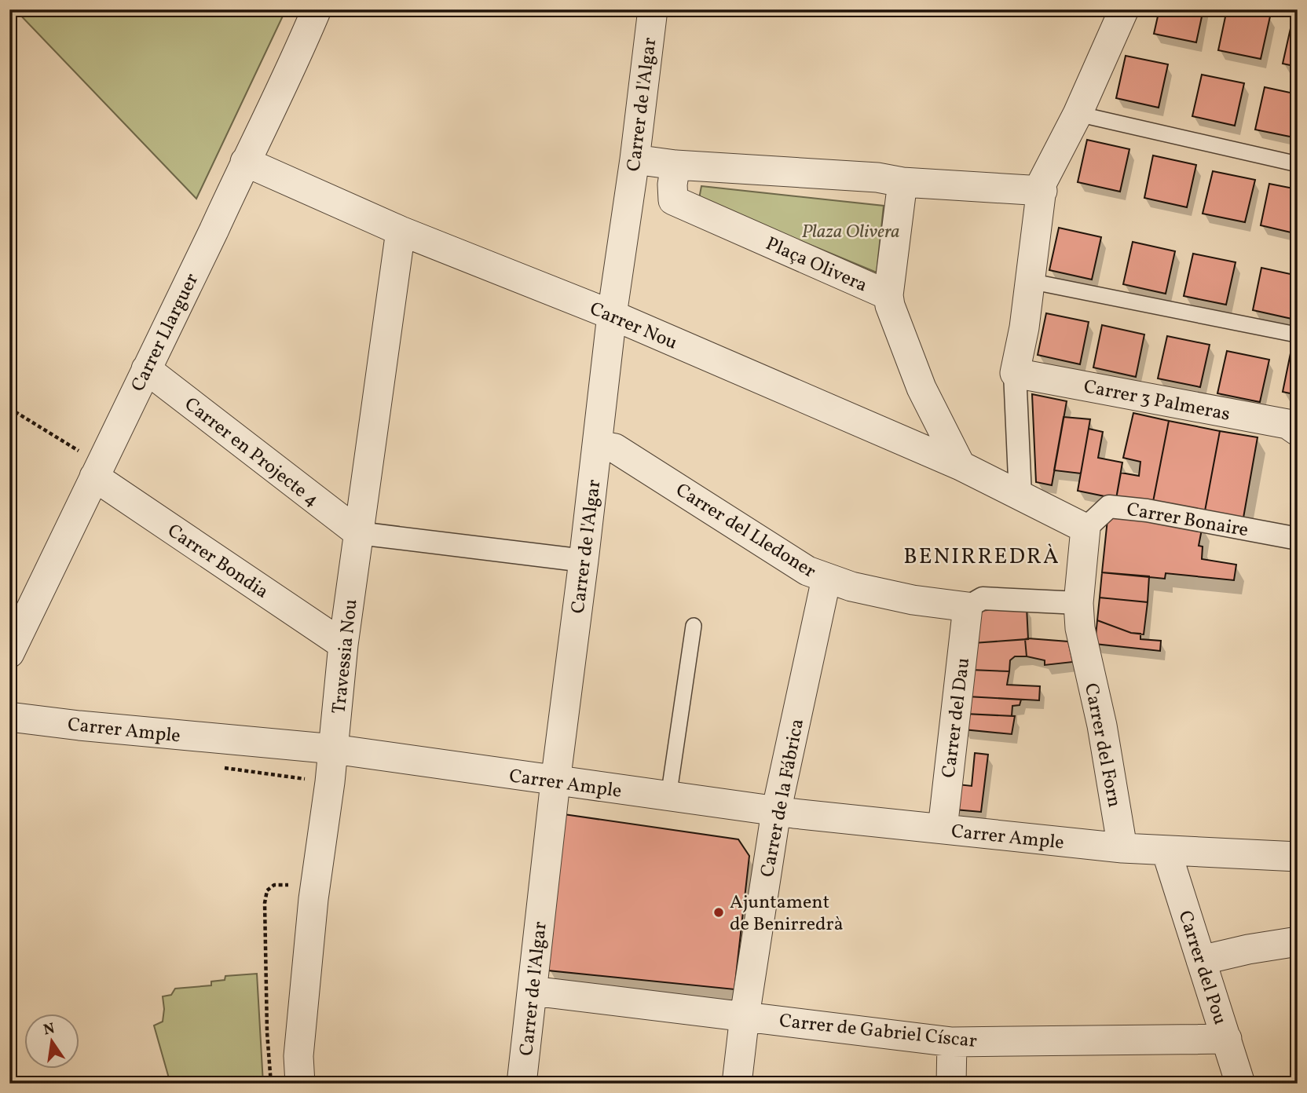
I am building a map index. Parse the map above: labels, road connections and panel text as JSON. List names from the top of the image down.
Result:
{
  "streets": {
    "street": [
      "Carrer de l'Algar",
      "Plaça Olivera",
      "Carrer Nou",
      "Carrer Llarguer",
      "Carrer 3 Palmeras",
      "Carrer en Projecte 4",
      "Carrer Bonaire",
      "Carrer del Lledoner",
      "Carrer Bondia",
      "Travessia Nou",
      "Carrer del Dau",
      "Carrer Ample",
      "Carrer del Forn",
      "Carrer de la Fábrica",
      "Carrer del Pou",
      "Carrer de Gabriel Císcar"
    ]
  },
  "crossings": [
    ["Carrer de l'Algar", "Carrer Nou"],
    ["Carrer de l'Algar", "Carrer del Lledoner"],
    ["Carrer de l'Algar", "Carrer Ample"],
    ["Carrer de l'Algar", "Carrer de Gabriel Císcar"],
    ["Carrer Nou", "Carrer Llarguer"],
    ["Carrer Nou", "Carrer Bonaire"],
    ["Carrer Nou", "Travessia Nou"],
    ["Carrer Nou", "Carrer del Forn"],
    ["Carrer Llarguer", "Carrer en Projecte 4"],
    ["Carrer Llarguer", "Carrer Bondia"],
    ["Carrer en Projecte 4", "Travessia Nou"],
    ["Carrer Bonaire", "Carrer del Forn"],
    ["Carrer del Lledoner", "Carrer del Dau"],
    ["Carrer del Lledoner", "Carrer de la Fábrica"],
    ["Carrer Bondia", "Travessia Nou"],
    ["Travessia Nou", "Carrer Ample"],
    ["Carrer del Dau", "Carrer Ample"],
    ["Carrer Ample", "Carrer del Forn"],
    ["Carrer Ample", "Carrer de la Fábrica"],
    ["Carrer Ample", "Carrer del Pou"],
    ["Carrer de la Fábrica", "Carrer de Gabriel Císcar"],
    ["Carrer del Pou", "Carrer de Gabriel Císcar"]
  ],
  "districts": ["BENIRREDRÀ"],
  "parks": ["Plaza Olivera"],
  "places": ["Ajuntament de Benirredrà"],
  "north": "top"
}
